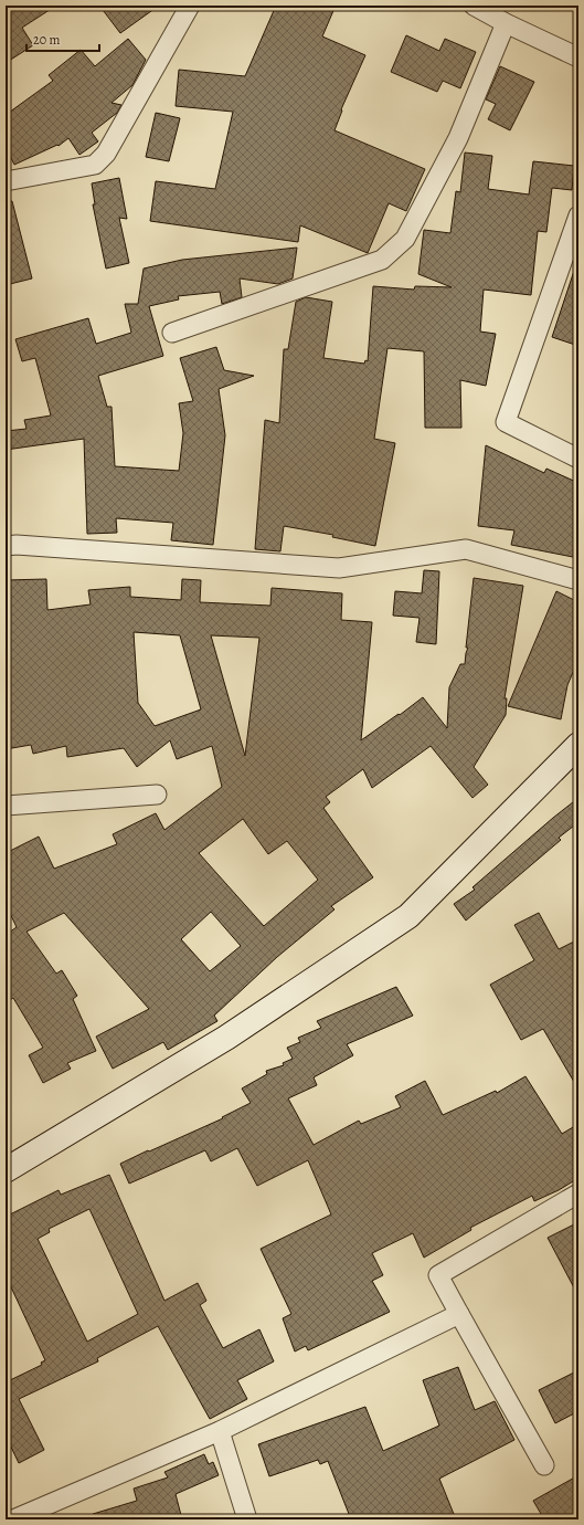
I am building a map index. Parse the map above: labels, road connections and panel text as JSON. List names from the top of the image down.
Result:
{
  "scale_bar": "20 m"
}
